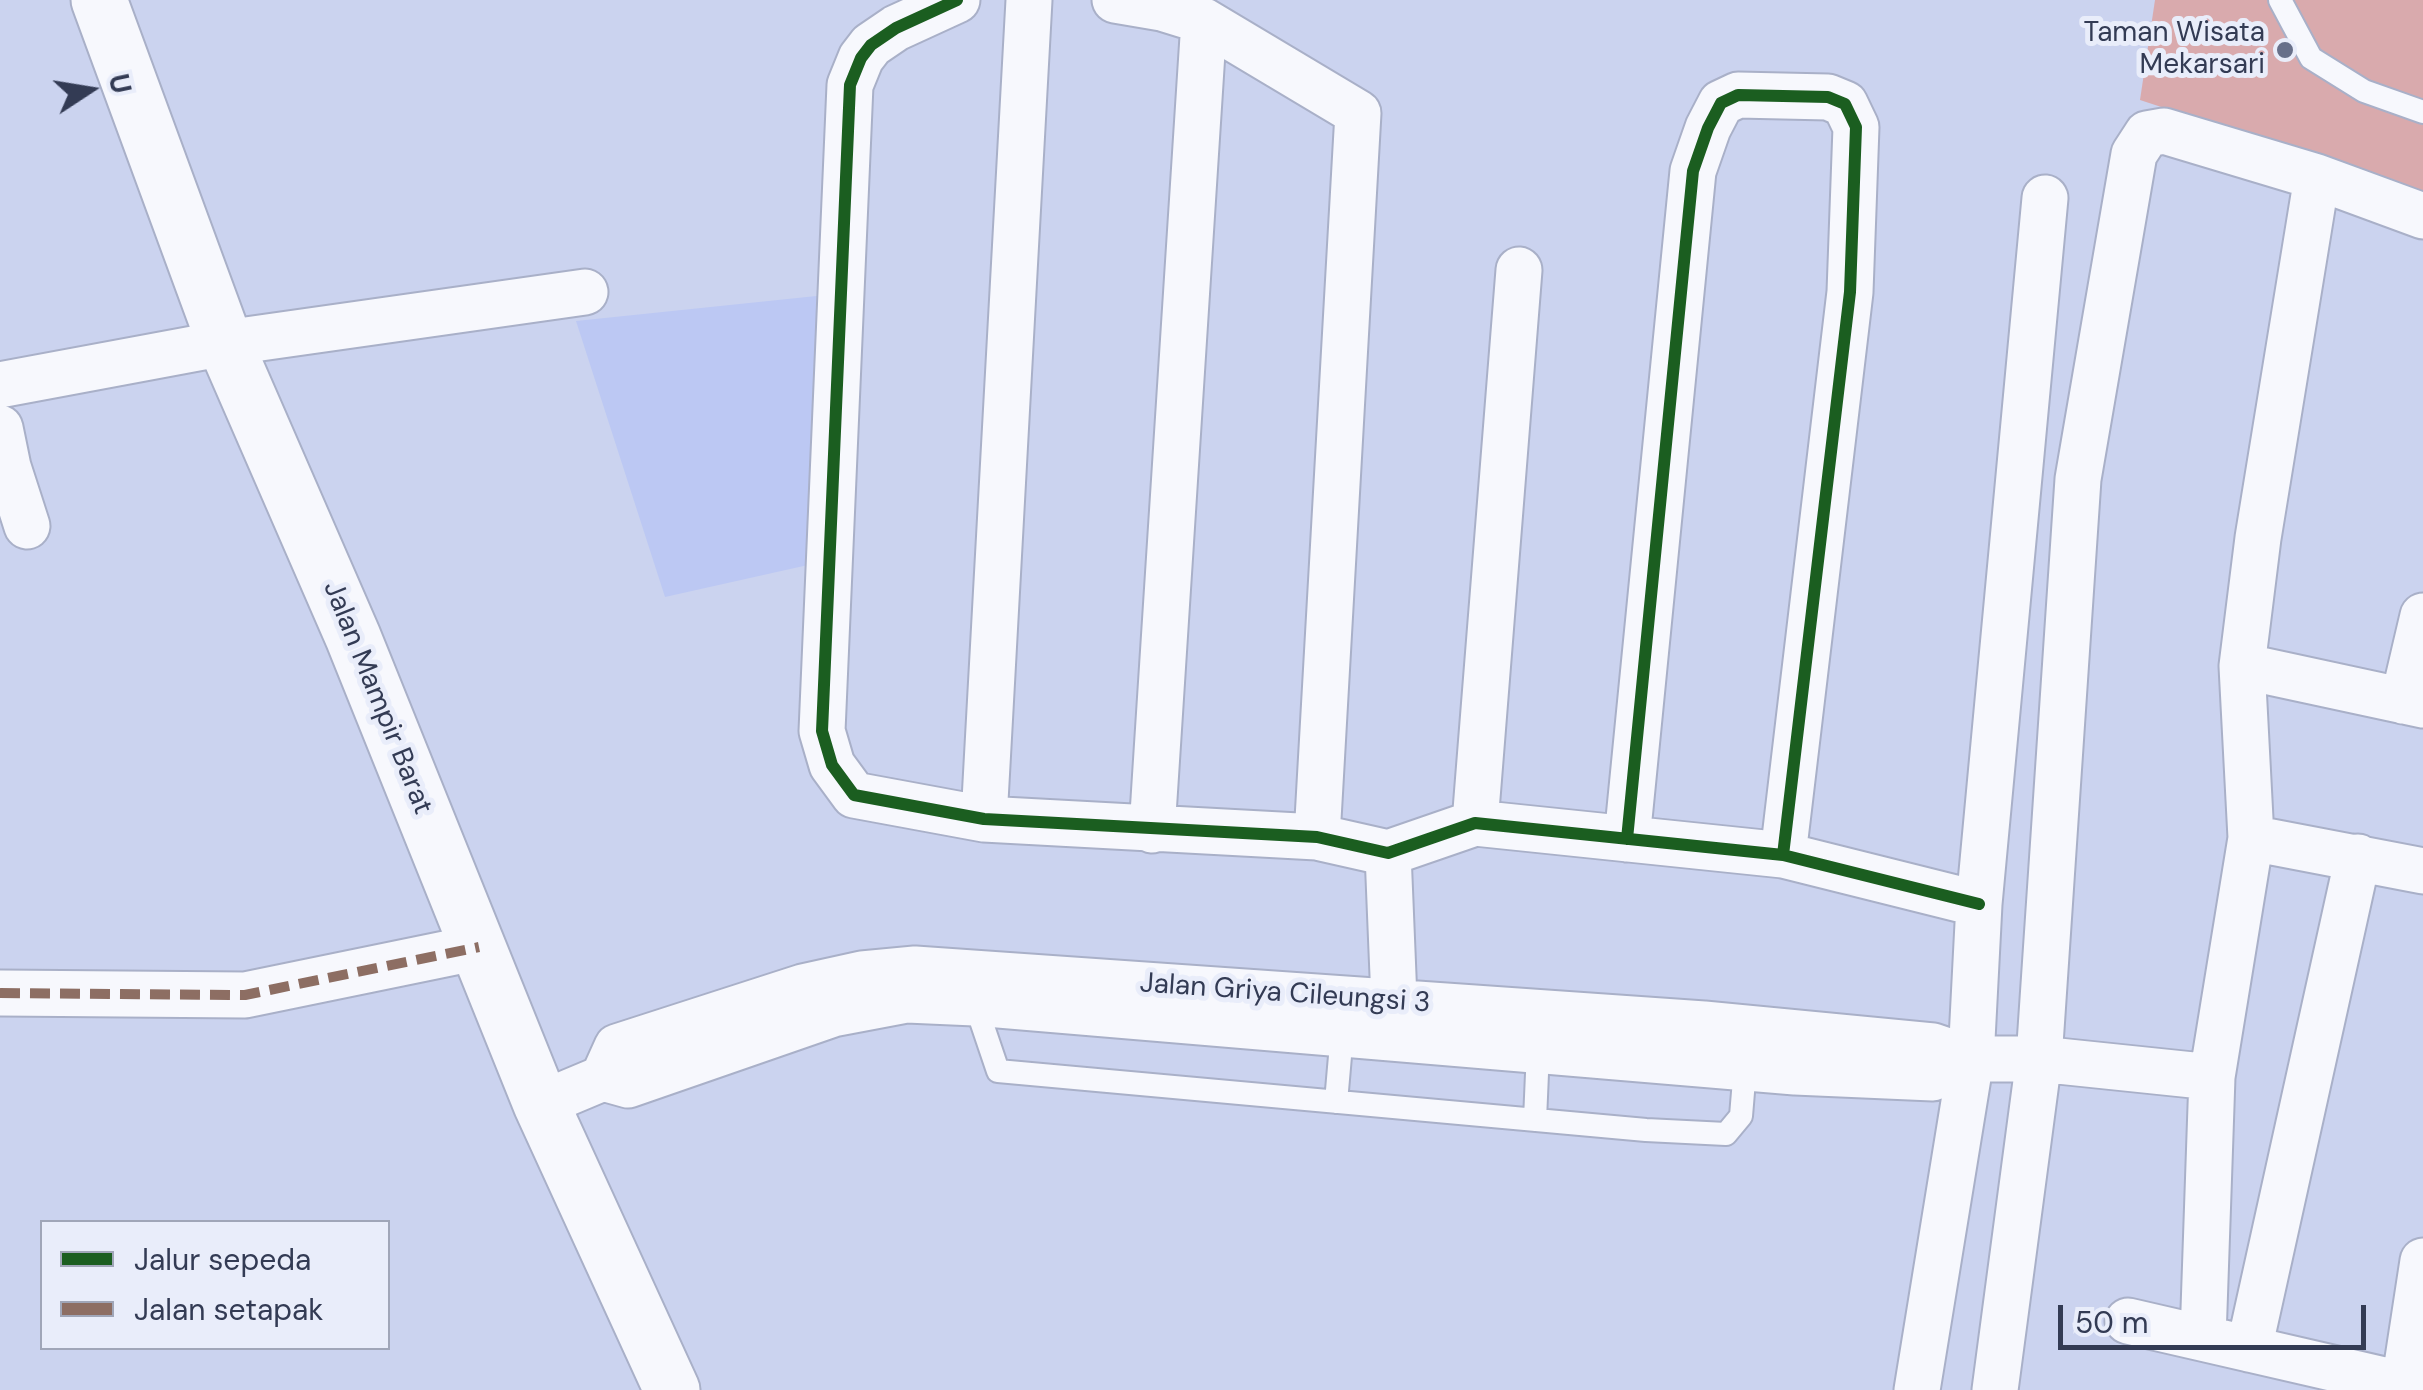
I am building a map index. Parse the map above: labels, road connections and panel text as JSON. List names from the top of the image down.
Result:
{
  "streets": {
    "street": ["Jalan Mampir Barat", "Jalan Griya Cileungsi 3"]
  },
  "crossings": [
    ["Jalan Mampir Barat", "Jalan Griya Cileungsi 3"]
  ],
  "places": ["Taman Wisata Mekarsari"],
  "legend": ["Jalur sepeda", "Jalan setapak"],
  "scale_bar": "50 m",
  "north": "right"
}
